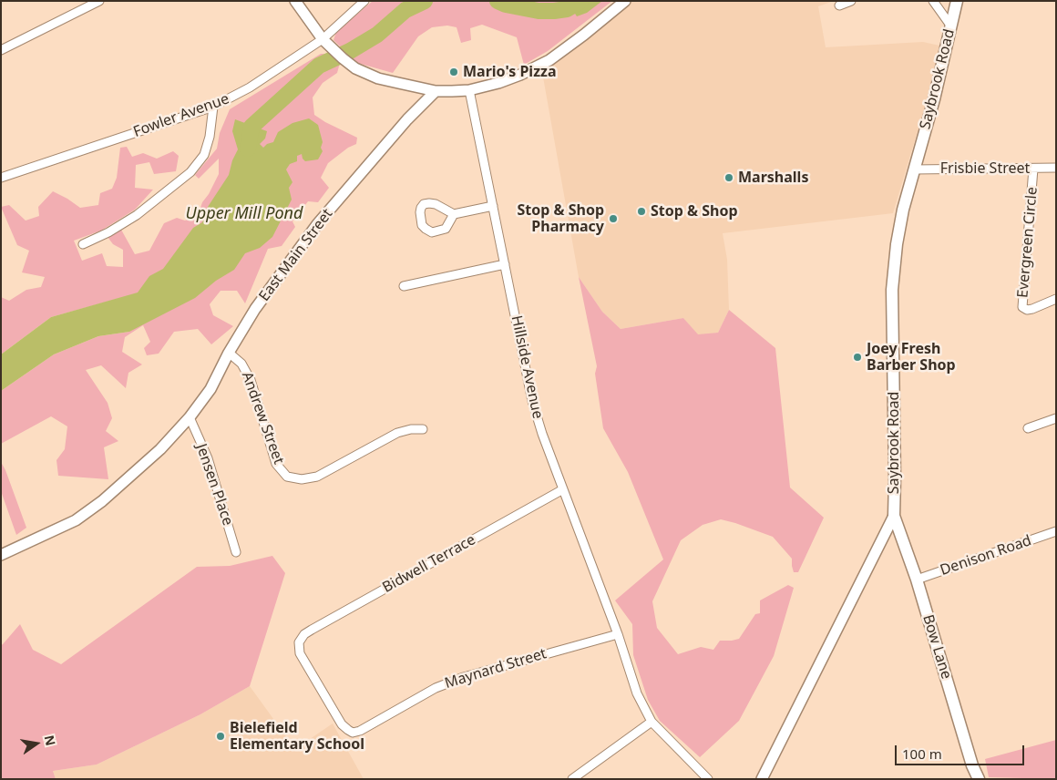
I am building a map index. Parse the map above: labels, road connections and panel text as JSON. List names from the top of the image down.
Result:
{
  "streets": {
    "main road": ["Saybrook Road", "East Main Street", "Bow Lane"],
    "street": [
      "Fowler Avenue",
      "Frisbie Street",
      "Evergreen Circle",
      "Hillside Avenue",
      "Andrew Street",
      "Jensen Place",
      "Denison Road",
      "Bidwell Terrace",
      "Maynard Street"
    ]
  },
  "crossings": [
    ["Saybrook Road", "Frisbie Street"],
    ["Saybrook Road", "Bow Lane"],
    ["Frisbie Street", "Evergreen Circle"],
    ["East Main Street", "Andrew Street"],
    ["East Main Street", "Jensen Place"],
    ["Hillside Avenue", "Bidwell Terrace"],
    ["Hillside Avenue", "Maynard Street"],
    ["Denison Road", "Bow Lane"],
    ["Bidwell Terrace", "Maynard Street"]
  ],
  "water": ["Upper Mill Pond"],
  "places": [
    "Mario's Pizza",
    "Marshalls",
    "Stop & Shop",
    "Stop & Shop Pharmacy",
    "Joey Fresh Barber Shop",
    "Bielefield Elementary School"
  ],
  "scale_bar": "100 m",
  "north": "right"
}
